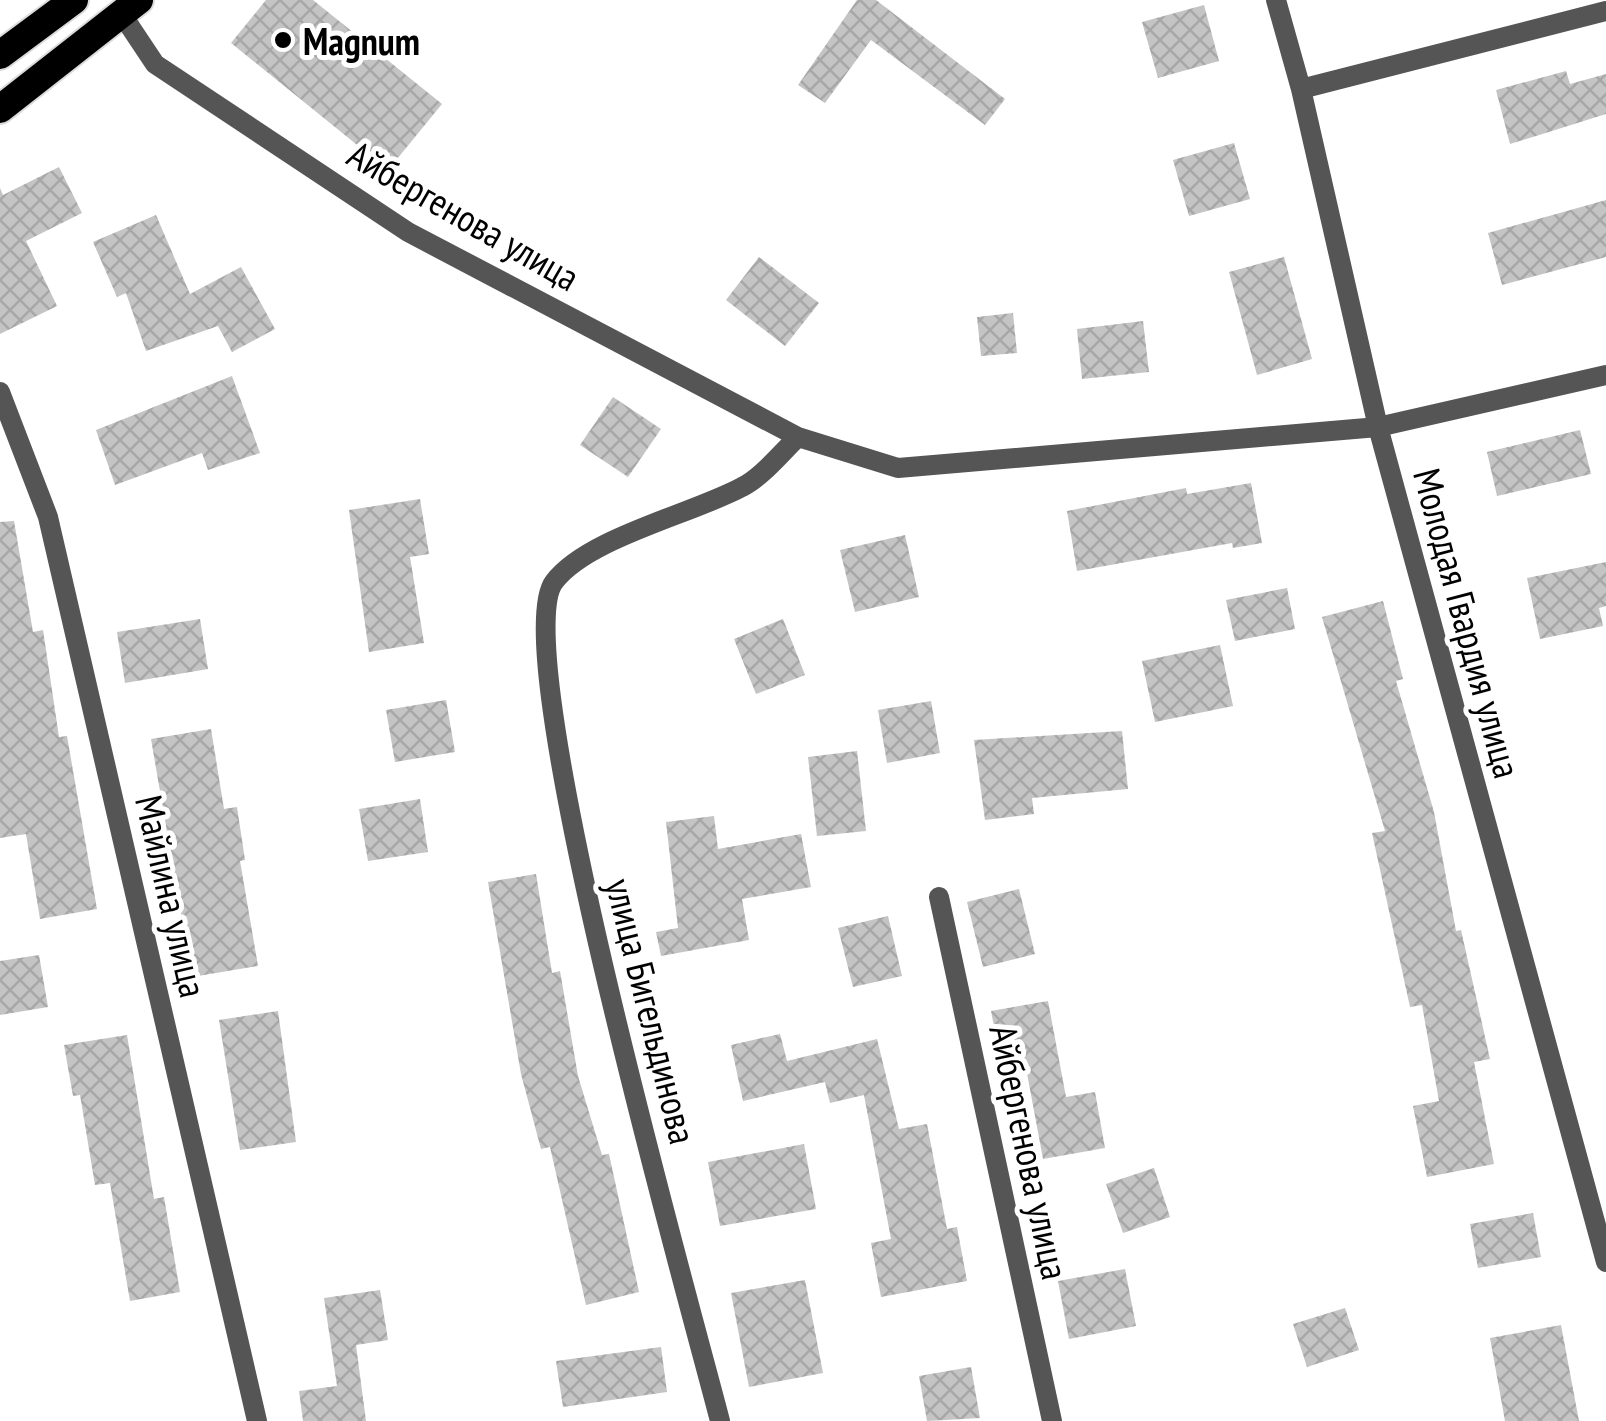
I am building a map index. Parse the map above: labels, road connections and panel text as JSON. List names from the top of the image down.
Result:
{
  "streets": {
    "street": [
      "Айбергенова улица",
      "Молодая Гвардия улица",
      "Майлина улица",
      "улица Бигельдинова"
    ]
  },
  "crossings": [
    ["Айбергенова улица", "Молодая Гвардия улица"],
    ["Айбергенова улица", "улица Бигельдинова"]
  ],
  "places": ["Magnum"]
}
